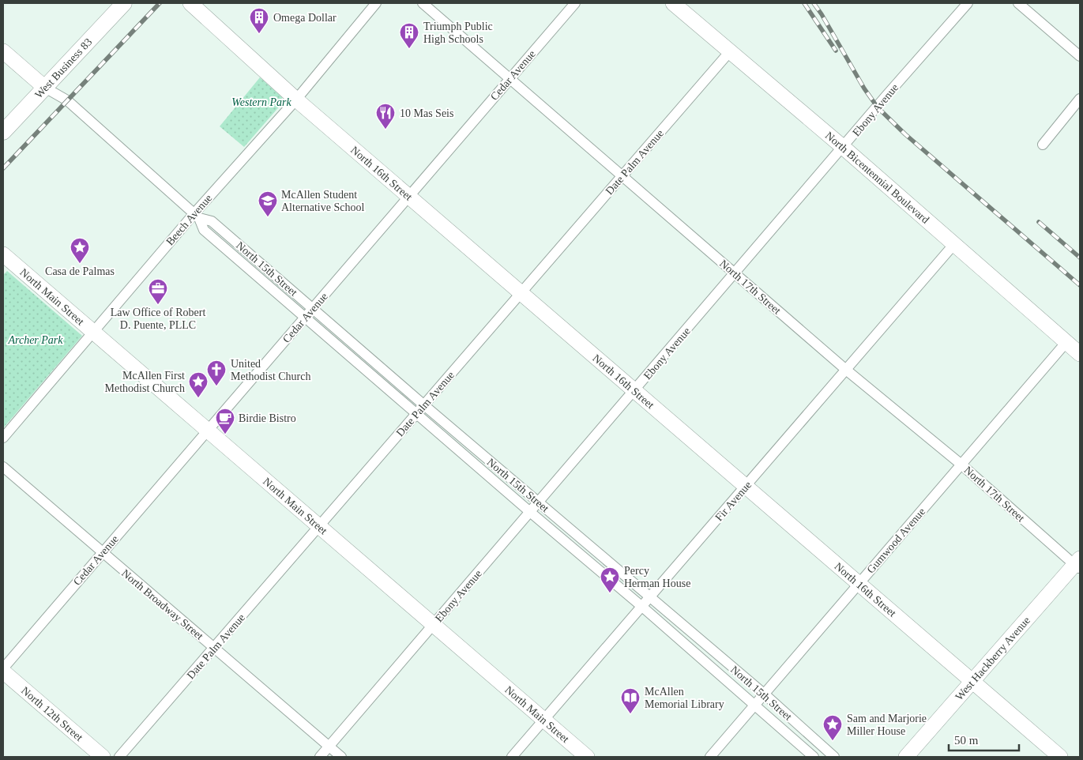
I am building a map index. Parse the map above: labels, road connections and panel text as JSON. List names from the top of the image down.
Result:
{
  "streets": {
    "main road": ["West Business 83"],
    "street": [
      "Cedar Avenue",
      "Ebony Avenue",
      "Date Palm Avenue",
      "North 16th Street",
      "North Bicentennial Boulevard",
      "Beech Avenue",
      "North 15th Street",
      "North 17th Street",
      "North Main Street",
      "Fir Avenue",
      "Gumwood Avenue",
      "North Broadway Street",
      "West Hackberry Avenue",
      "North 12th Street"
    ]
  },
  "crossings": [
    ["West Business 83", "North 15th Street"],
    ["Cedar Avenue", "North 16th Street"],
    ["Cedar Avenue", "North 15th Street"],
    ["Cedar Avenue", "North 17th Street"],
    ["Cedar Avenue", "North Main Street"],
    ["Cedar Avenue", "North Broadway Street"],
    ["Cedar Avenue", "North 12th Street"],
    ["Ebony Avenue", "North 16th Street"],
    ["Ebony Avenue", "North Bicentennial Boulevard"],
    ["Ebony Avenue", "North 15th Street"],
    ["Ebony Avenue", "North 17th Street"],
    ["Ebony Avenue", "North Main Street"],
    ["Ebony Avenue", "North Broadway Street"],
    ["Date Palm Avenue", "North 16th Street"],
    ["Date Palm Avenue", "North Bicentennial Boulevard"],
    ["Date Palm Avenue", "North 15th Street"],
    ["Date Palm Avenue", "North 17th Street"],
    ["Date Palm Avenue", "North Main Street"],
    ["Date Palm Avenue", "North Broadway Street"],
    ["North 16th Street", "Beech Avenue"],
    ["North 16th Street", "Fir Avenue"],
    ["North 16th Street", "Gumwood Avenue"],
    ["North 16th Street", "West Hackberry Avenue"],
    ["North Bicentennial Boulevard", "Fir Avenue"],
    ["North Bicentennial Boulevard", "Gumwood Avenue"],
    ["Beech Avenue", "North 15th Street"],
    ["Beech Avenue", "North Main Street"],
    ["North 15th Street", "Fir Avenue"],
    ["North 15th Street", "Gumwood Avenue"],
    ["North 17th Street", "Fir Avenue"],
    ["North 17th Street", "Gumwood Avenue"],
    ["North 17th Street", "West Hackberry Avenue"],
    ["North Main Street", "Fir Avenue"]
  ],
  "parks": ["Western Park", "Archer Park"],
  "places": {
    "building": ["Omega Dollar", "Triumph Public High Schools"],
    "restaurant": ["10 Mas Seis"],
    "school or university": ["McAllen Student Alternative School"],
    "place": [
      "Casa de Palmas",
      "McAllen First Methodist Church",
      "Percy Herman House",
      "Sam and Marjorie Miller House"
    ],
    "office": ["Law Office of Robert D. Puente, PLLC"],
    "church": ["United Methodist Church"],
    "cafe": ["Birdie Bistro"],
    "library": ["McAllen Memorial Library"]
  },
  "scale_bar": "50 m"
}
